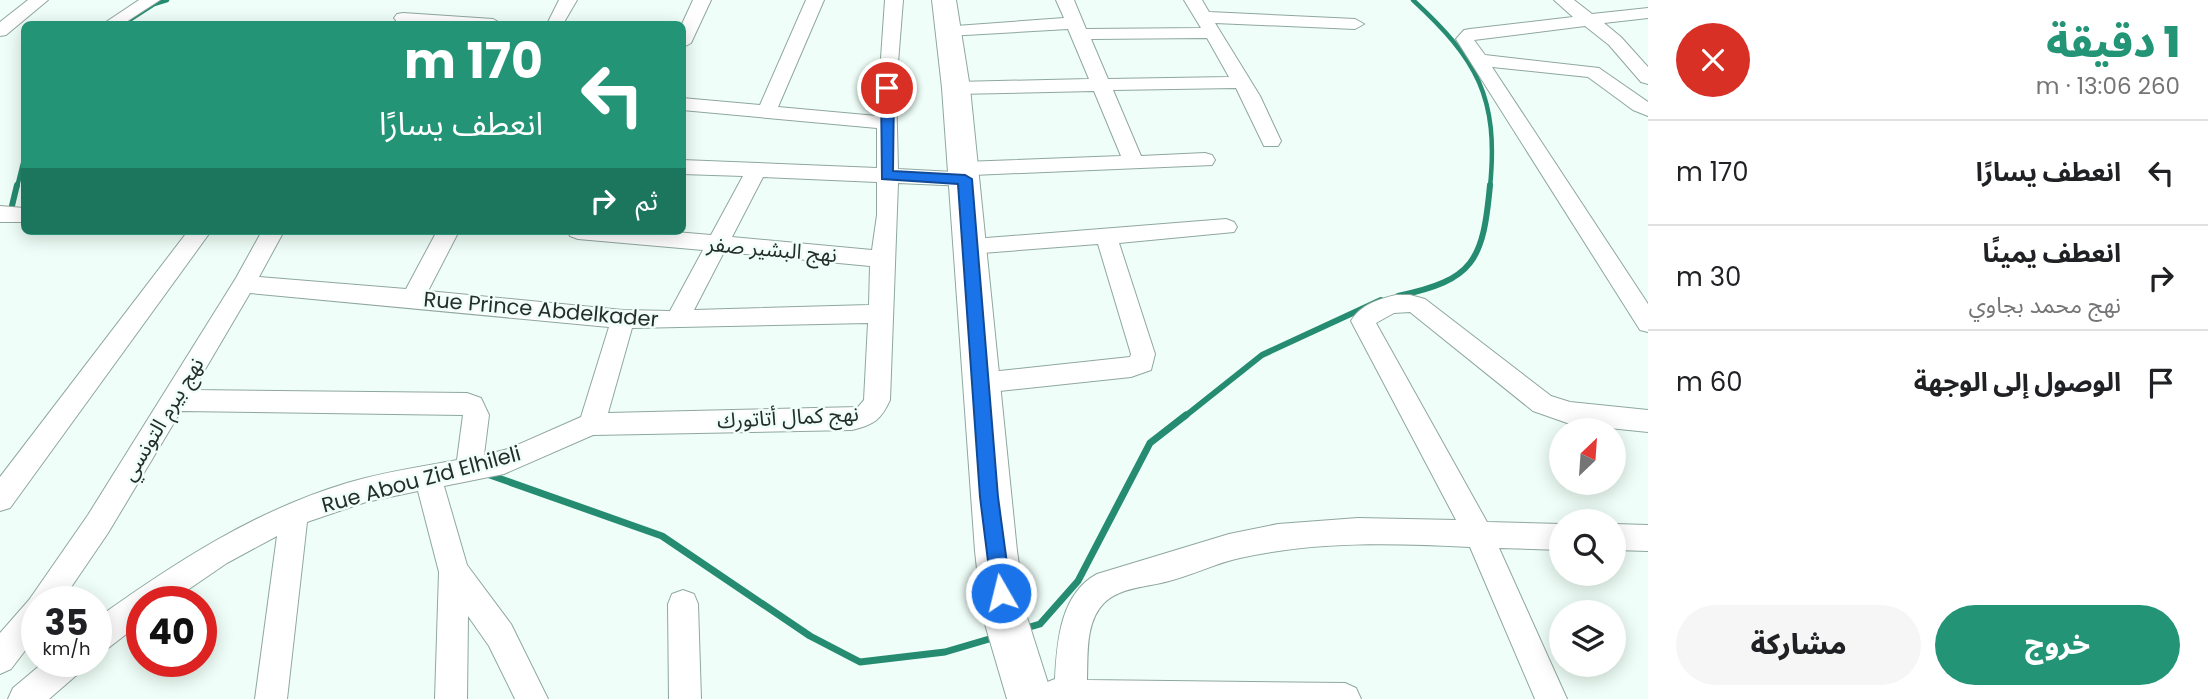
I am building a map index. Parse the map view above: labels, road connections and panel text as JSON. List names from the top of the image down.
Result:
{
  "streets": {
    "street": [
      "نهج البشير صفر",
      "Rue Prince Abdelkader",
      "نهج كمال أتاتورك",
      "نهج بيرم التونسي",
      "Rue Abou Zid Elhileli"
    ]
  },
  "crossings": [
    ["نهج البشير صفر", "نهج كمال أتاتورك"],
    ["Rue Prince Abdelkader", "نهج كمال أتاتورك"],
    ["Rue Prince Abdelkader", "نهج بيرم التونسي"],
    ["نهج كمال أتاتورك", "Rue Abou Zid Elhileli"]
  ],
  "north": "top right",
  "page": {
    "heading": ["1 دقيقة", "260 m · 13:06"],
    "turn": ["170 m", "انعطف يسارًا"],
    "list": [
      {
        "name": "انعطف يسارًا",
        "value": "170 m"
      },
      {
        "name": "انعطف يمينًا",
        "note": "نهج محمد بجاوي",
        "value": "30 m"
      },
      {
        "name": "الوصول إلى الوجهة",
        "value": "60 m"
      }
    ],
    "then": "ثم",
    "speed": "35 km/h",
    "limit": "40",
    "buttons": ["خروج", "مشاركة"]
  }
}
